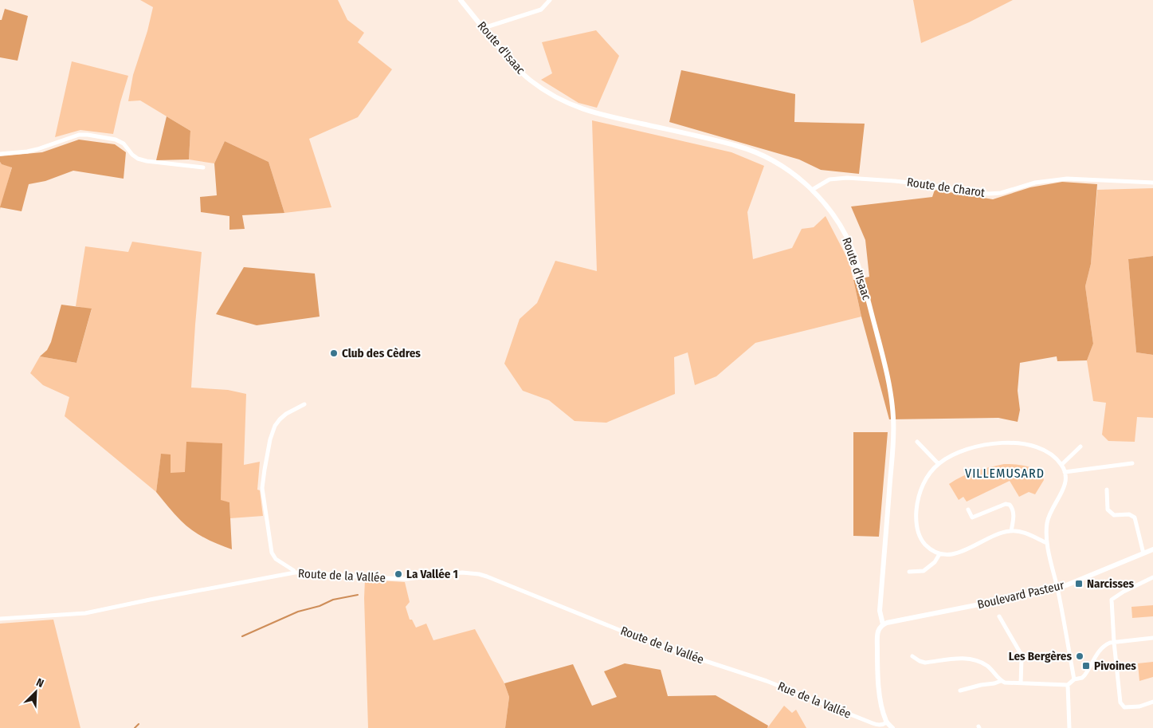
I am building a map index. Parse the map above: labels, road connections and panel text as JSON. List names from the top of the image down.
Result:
{
  "streets": {
    "street": [
      "Route d'Isaac",
      "Route de Charot",
      "Route de la Vallée",
      "Boulevard Pasteur",
      "Rue de la Vallée"
    ]
  },
  "crossings": [
    ["Route d'Isaac", "Route de Charot"],
    ["Route d'Isaac", "Boulevard Pasteur"],
    ["Route de la Vallée", "Rue de la Vallée"]
  ],
  "districts": ["VILLEMUSARD"],
  "places": {
    "other": ["Club des Cèdres", "La Vallée 1", "Les Bergères"],
    "transit": ["Narcisses", "Pivoines"]
  },
  "north": "top right"
}
